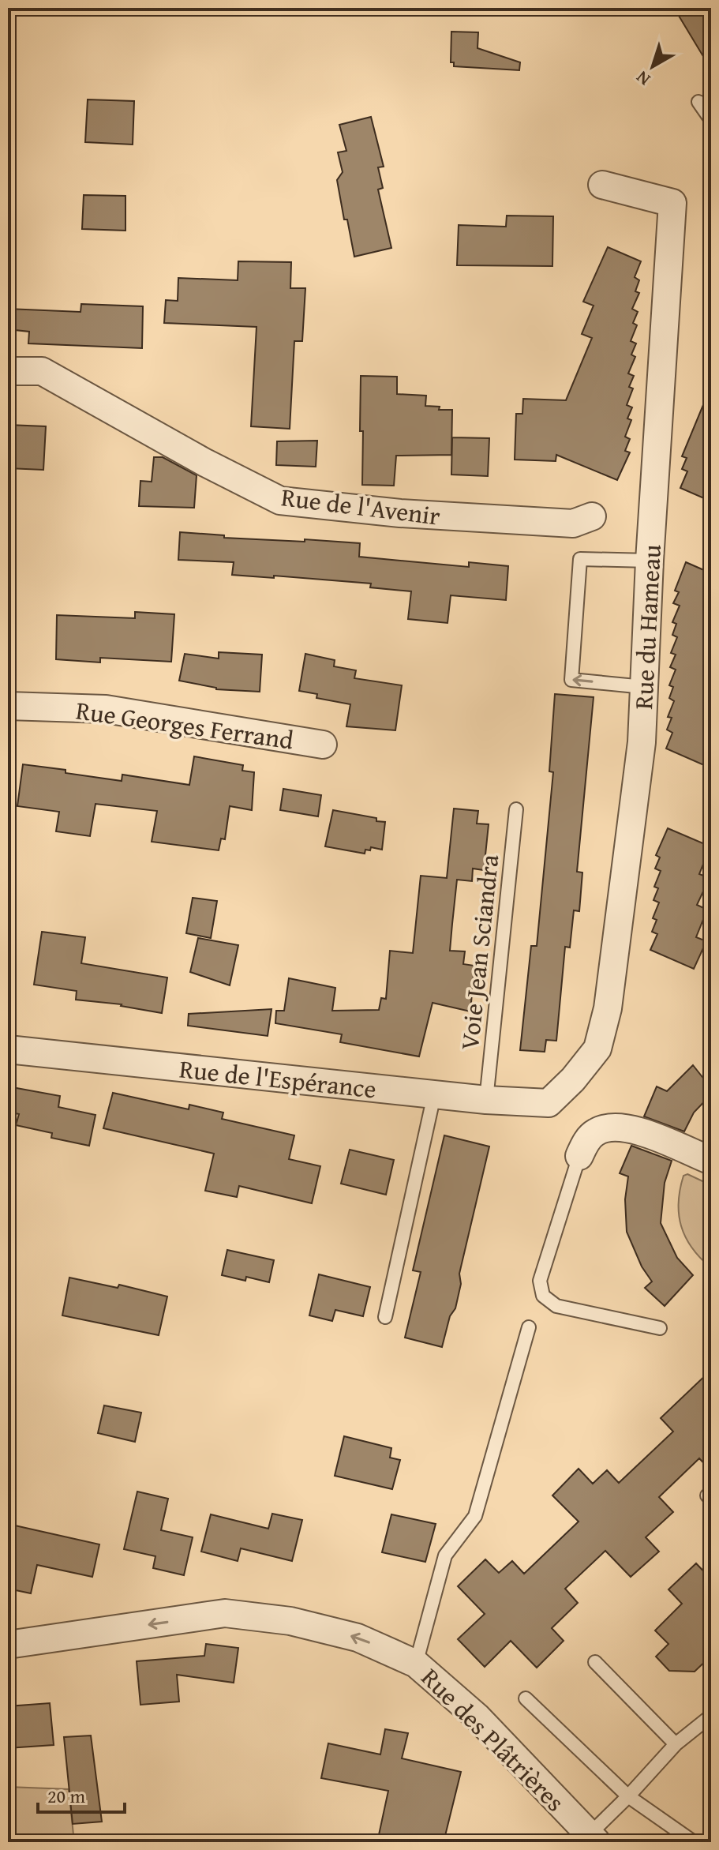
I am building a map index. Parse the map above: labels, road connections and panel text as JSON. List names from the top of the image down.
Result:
{
  "streets": {
    "street": [
      "Rue de l'Avenir",
      "Rue du Hameau",
      "Rue Georges Ferrand",
      "Rue de l'Espérance",
      "Rue des Plâtrières"
    ],
    "lane": ["Voie Jean Sciandra"]
  },
  "crossings": [
    ["Rue du Hameau", "Rue de l'Espérance"],
    ["Voie Jean Sciandra", "Rue de l'Espérance"]
  ],
  "one_way": ["Rue des Plâtrières"],
  "scale_bar": "20 m",
  "north": "bottom left"
}
